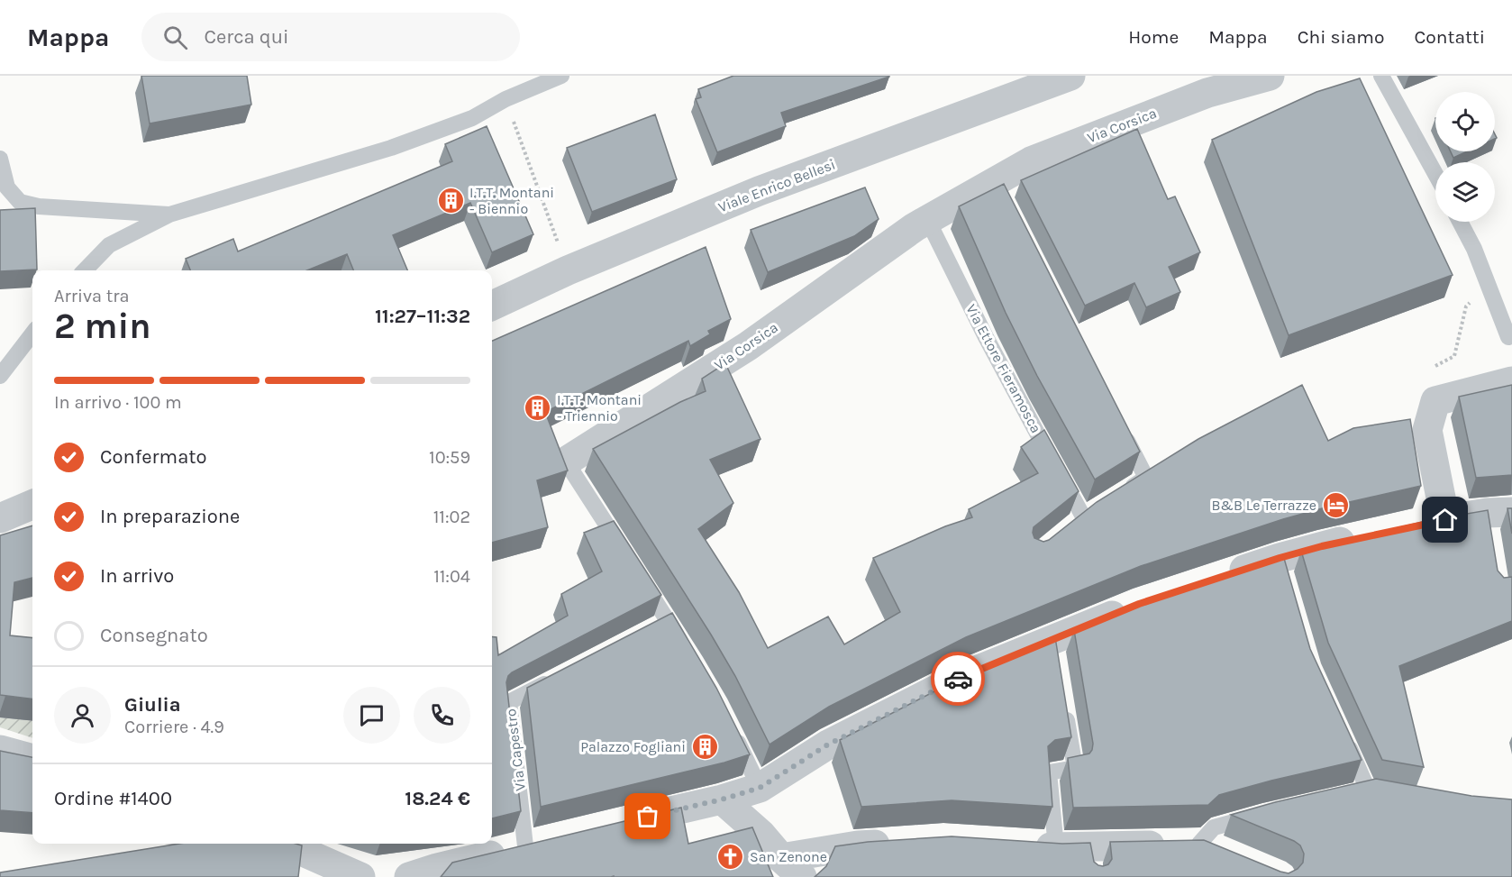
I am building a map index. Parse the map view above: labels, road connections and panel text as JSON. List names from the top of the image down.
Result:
{
  "streets": {
    "street": ["Via Corsica", "Viale Enrico Bellesi"],
    "lane": ["Via Ettore Fieramosca", "Via Capestro"]
  },
  "crossings": [
    ["Via Corsica", "Via Ettore Fieramosca"]
  ],
  "places": {
    "building": ["I.T.T. Montani - Biennio", "I.T.T. Montani - Triennio", "Palazzo Fogliani"],
    "hotel": ["B&B Le Terrazze"],
    "church": ["San Zenone"]
  },
  "page": {
    "header": "Mappa",
    "search": "Cerca qui",
    "nav": [
      "Home",
      "Mappa",
      "Chi siamo",
      "Contatti"
    ],
    "heading": ["2 min", "Arriva tra", "11:27–11:32"],
    "panel": [
      "Giulia",
      "Corriere · 4.9",
      "Ordine #1400",
      "18.24 €"
    ],
    "bar": "In arrivo · 100 m",
    "list": [
      ["Confermato", "10:59"],
      ["In preparazione", "11:02"],
      ["In arrivo", "11:04"],
      "Consegnato"
    ]
  }
}
